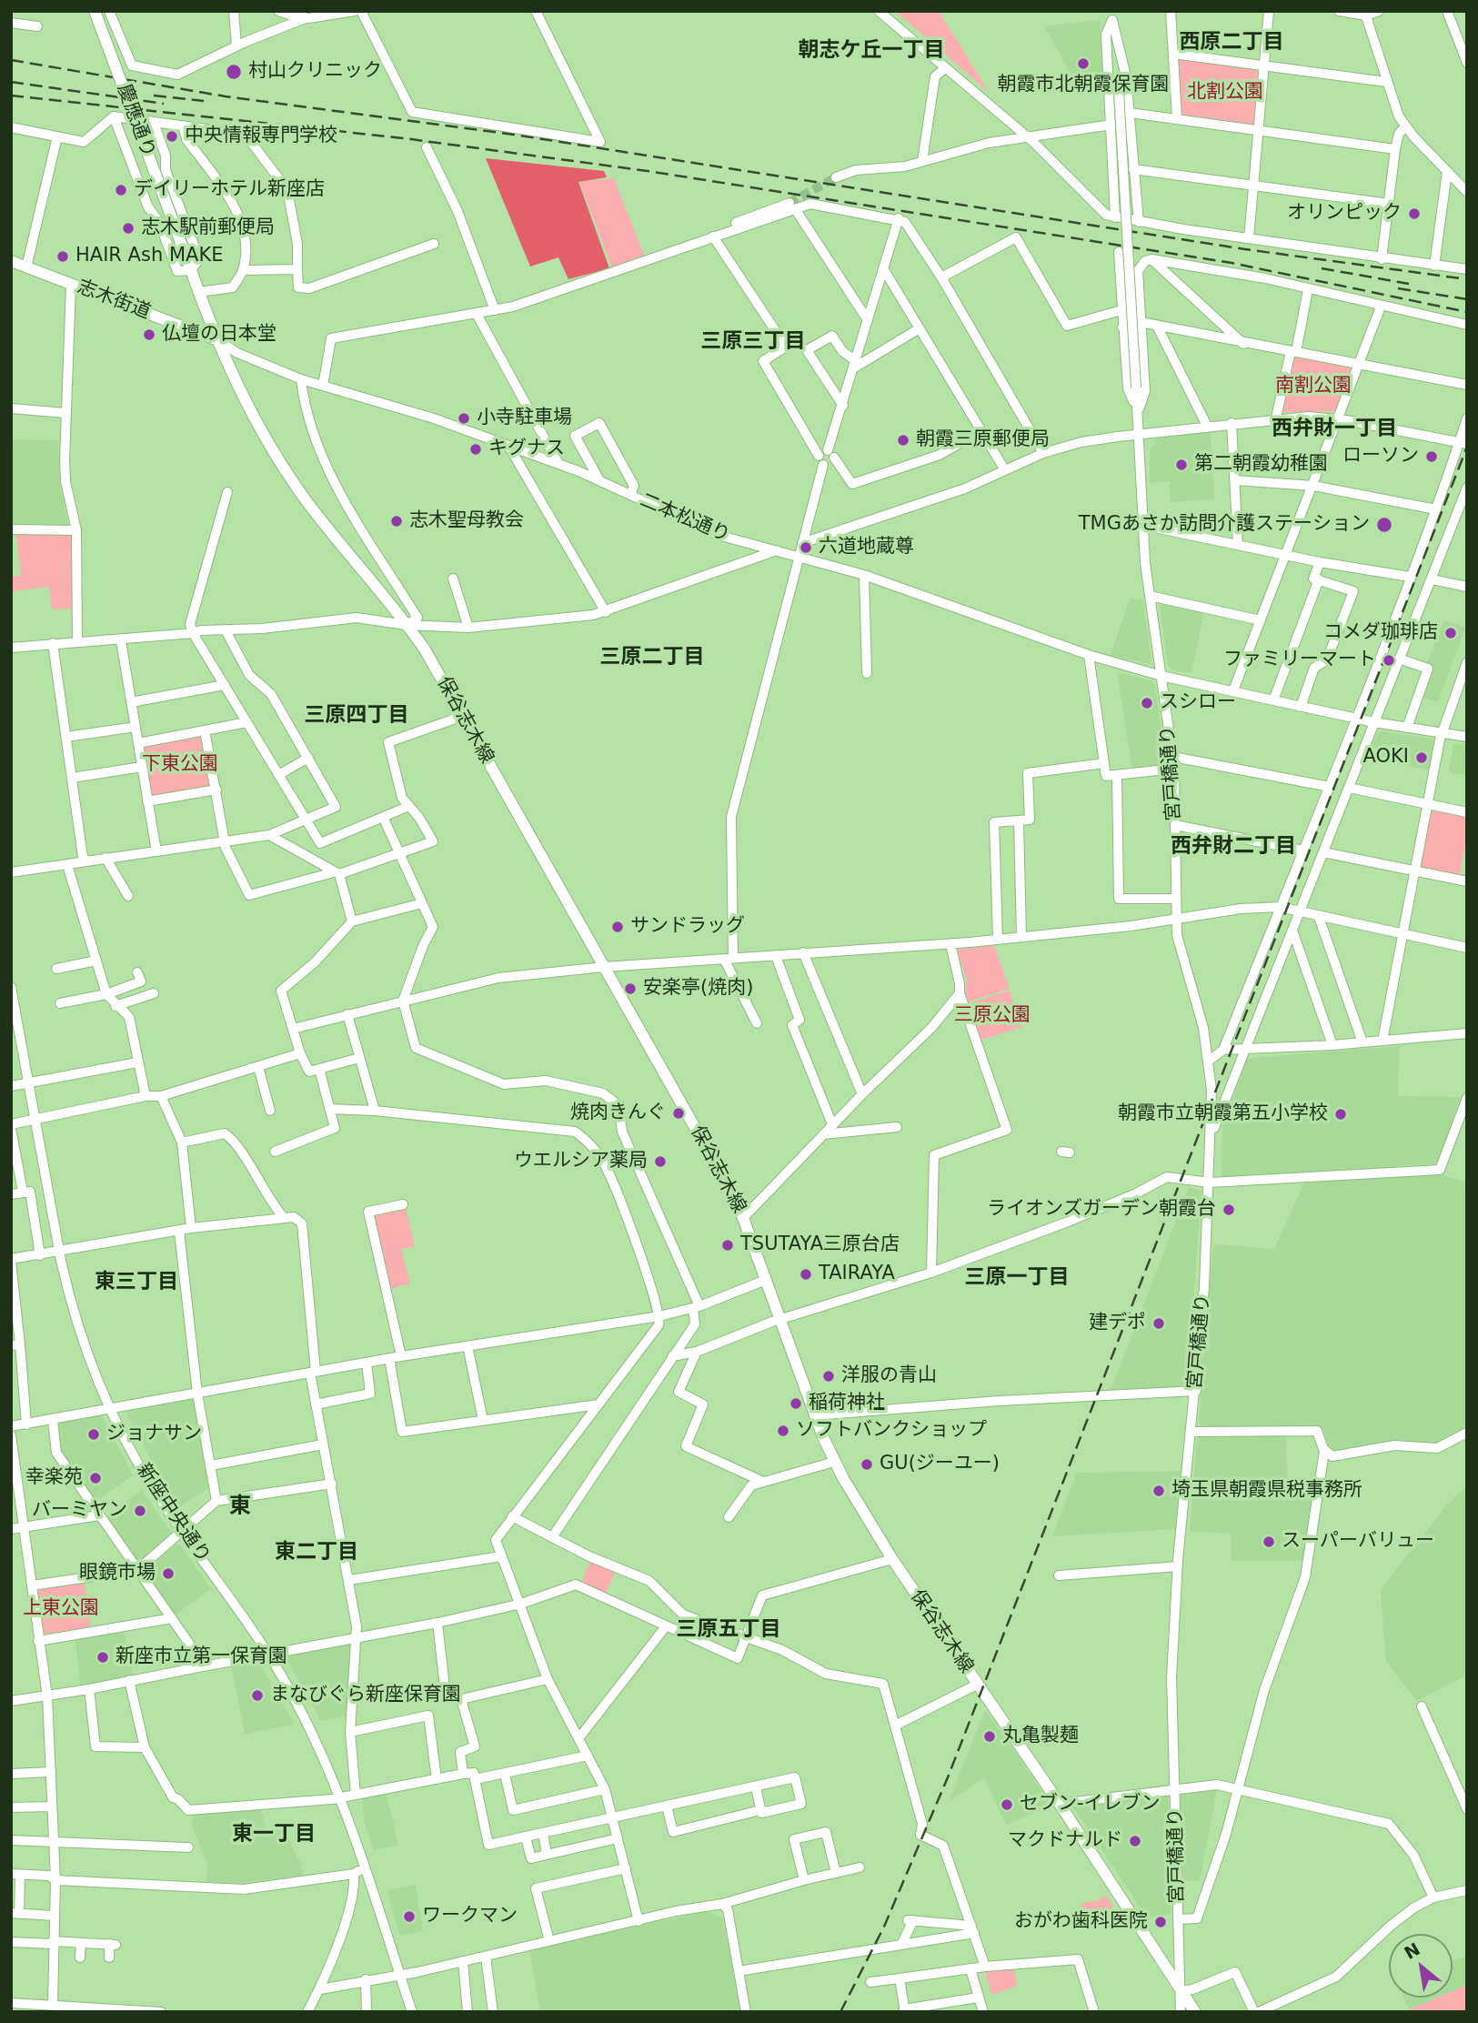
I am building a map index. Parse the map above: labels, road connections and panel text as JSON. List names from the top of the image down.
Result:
{
  "streets": {
    "main road": ["慶應通り", "志木街道", "保谷志木線"],
    "street": ["二本松通り", "宮戸橋通り", "新座中央通り"]
  },
  "crossings": [
    ["慶應通り", "志木街道"],
    ["慶應通り", "二本松通り"],
    ["慶應通り", "保谷志木線"],
    ["志木街道", "二本松通り"],
    ["志木街道", "保谷志木線"],
    ["二本松通り", "保谷志木線"],
    ["二本松通り", "宮戸橋通り"],
    ["保谷志木線", "宮戸橋通り"]
  ],
  "districts": [
    "西原二丁目",
    "朝志ケ丘一丁目",
    "三原三丁目",
    "西弁財一丁目",
    "三原二丁目",
    "三原四丁目",
    "西弁財二丁目",
    "三原一丁目",
    "東三丁目",
    "東",
    "東二丁目",
    "三原五丁目",
    "東一丁目"
  ],
  "parks": [
    "北割公園",
    "南割公園",
    "下東公園",
    "三原公園",
    "上東公園"
  ],
  "places": [
    "朝霞市北朝霞保育園",
    "村山クリニック",
    "中央情報専門学校",
    "デイリーホテル新座店",
    "オリンピック",
    "志木駅前郵便局",
    "HAIR Ash MAKE",
    "仏壇の日本堂",
    "小寺駐車場",
    "朝霞三原郵便局",
    "キグナス",
    "ローソン",
    "第二朝霞幼稚園",
    "志木聖母教会",
    "TMGあさか訪問介護ステーション",
    "六道地蔵尊",
    "コメダ珈琲店",
    "ファミリーマート",
    "スシロー",
    "AOKI",
    "サンドラッグ",
    "安楽亭(焼肉)",
    "焼肉きんぐ",
    "朝霞市立朝霞第五小学校",
    "ウエルシア薬局",
    "ライオンズガーデン朝霞台",
    "TSUTAYA三原台店",
    "TAIRAYA",
    "建デポ",
    "洋服の青山",
    "稲荷神社",
    "ソフトバンクショップ",
    "ジョナサン",
    "GU(ジーユー)",
    "幸楽苑",
    "埼玉県朝霞県税事務所",
    "バーミヤン",
    "スーパーバリュー",
    "眼鏡市場",
    "新座市立第一保育園",
    "まなびぐら新座保育園",
    "丸亀製麺",
    "セブン-イレブン",
    "マクドナルド",
    "ワークマン",
    "おがわ歯科医院"
  ],
  "north": "top left"
}
